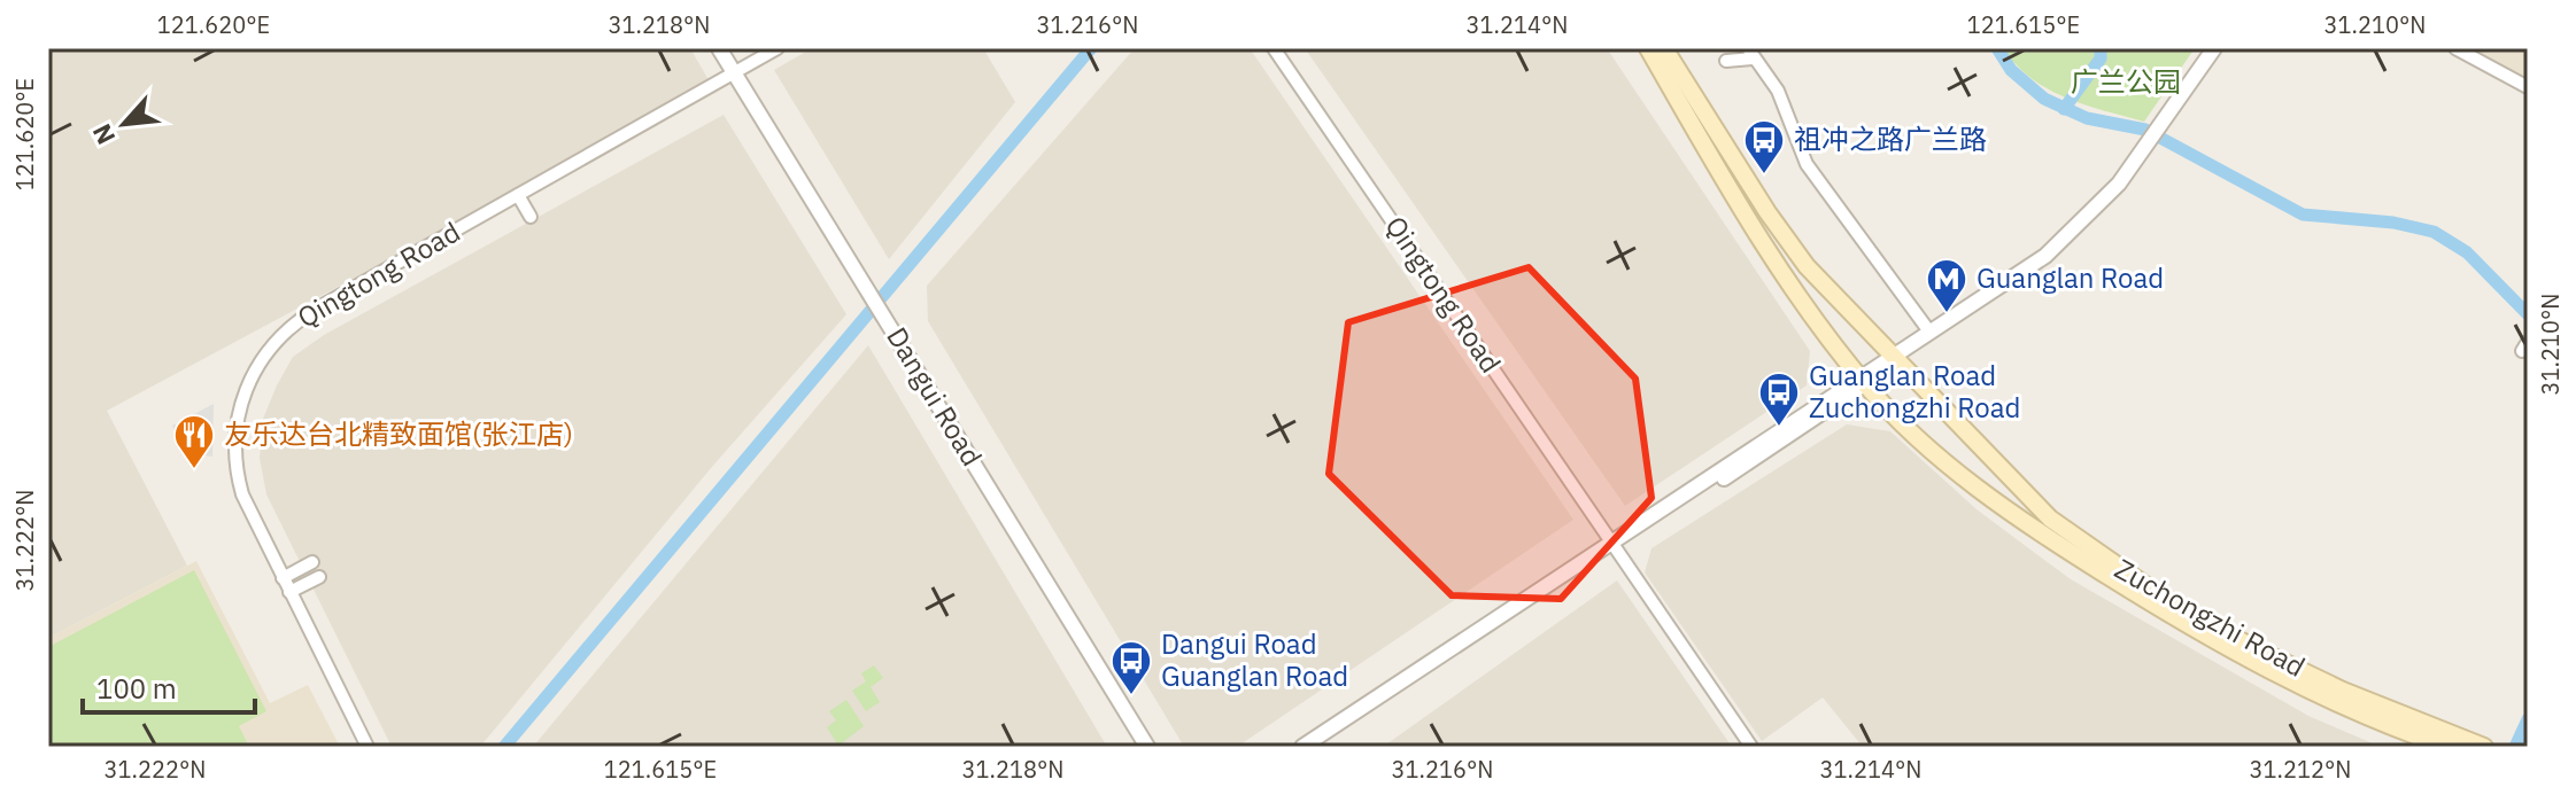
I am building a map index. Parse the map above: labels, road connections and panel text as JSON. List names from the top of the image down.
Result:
{
  "streets": {
    "main road": ["Zuchongzhi Road"],
    "street": ["Qingtong Road", "Dangui Road"]
  },
  "crossings": [
    ["Qingtong Road", "Dangui Road"]
  ],
  "parks": ["广兰公园"],
  "places": {
    "bus stop": ["祖冲之路广兰路", "Guanglan Road Zuchongzhi Road", "Dangui Road Guanglan Road"],
    "metro station": ["Guanglan Road"],
    "restaurant": ["友乐达台北精致面馆(张江店)"]
  },
  "scale_bar": "100 m",
  "north": "bottom left",
  "coordinates": [
    "121.620°E",
    "31.218°N",
    "31.216°N",
    "31.214°N",
    "121.615°E",
    "31.210°N",
    "31.222°N",
    "31.212°N"
  ]
}
